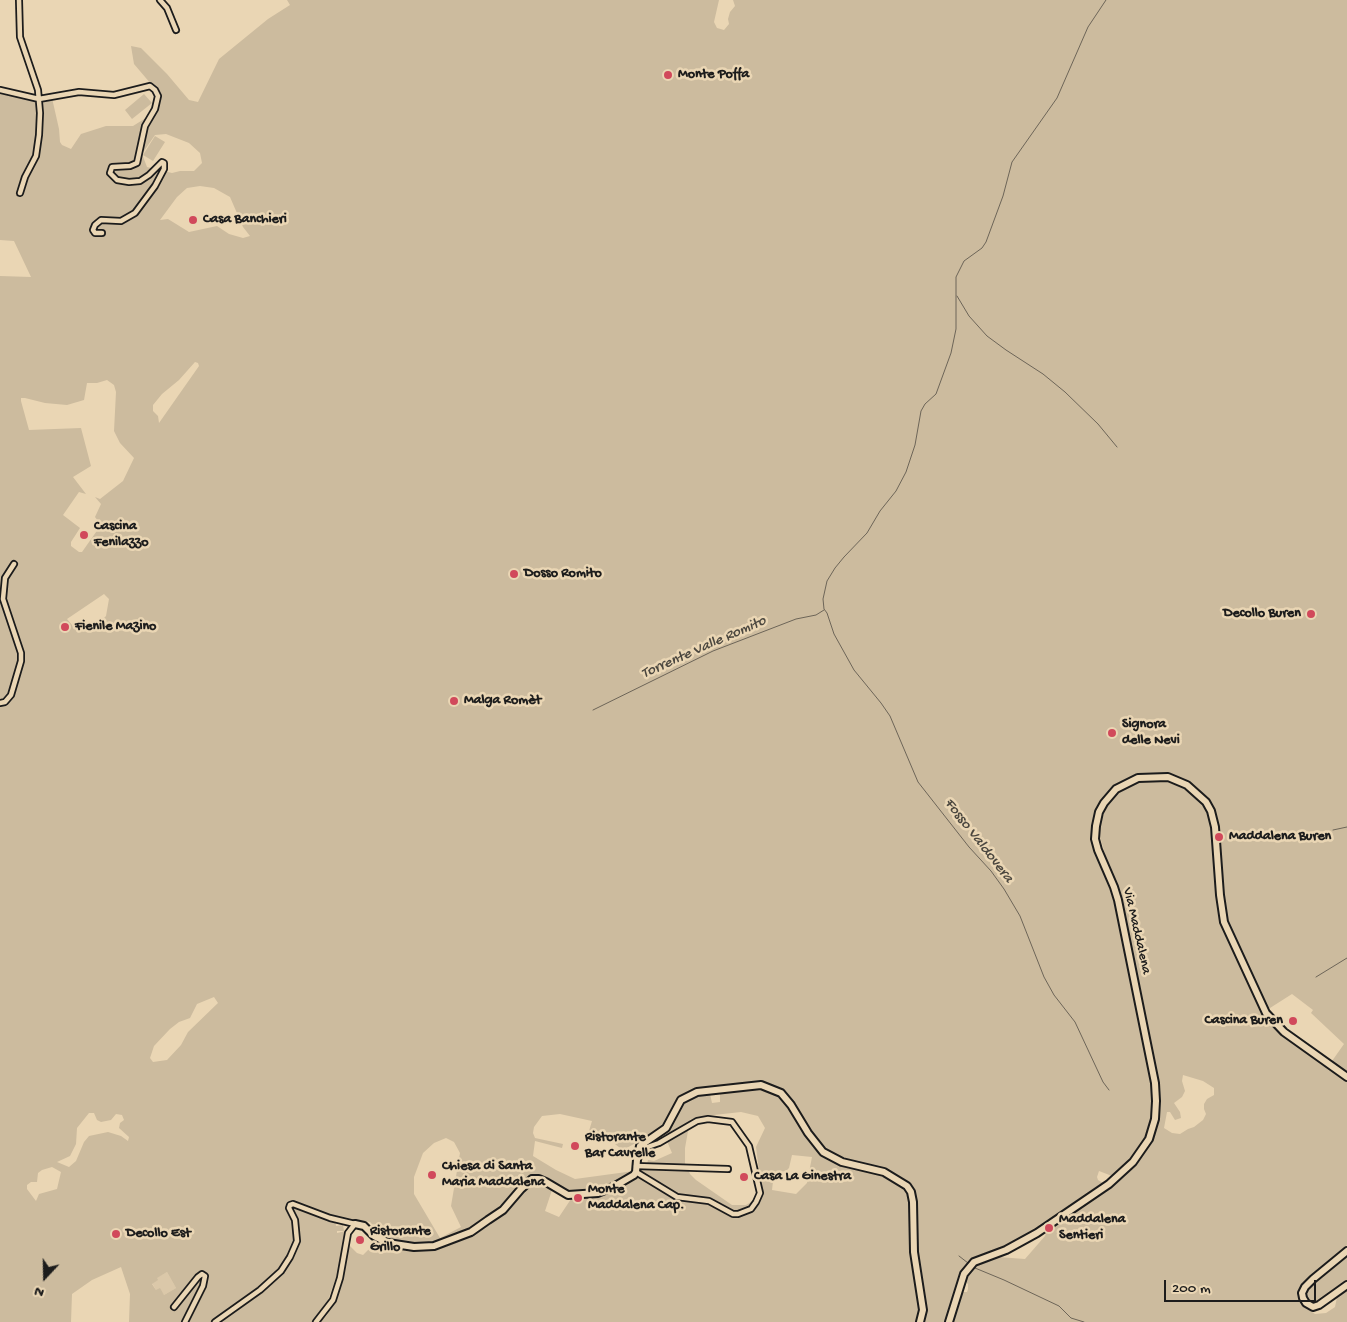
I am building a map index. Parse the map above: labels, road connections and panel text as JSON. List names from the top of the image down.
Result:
{
  "streets": {
    "street": ["Via Maddalena"]
  },
  "water": ["Torrente Valle Romito", "Fosso Valdovera"],
  "places": [
    "Monte Poffa",
    "Casa Banchieri",
    "Cascina Fenilazzo",
    "Dosso Romito",
    "Decollo Buren",
    "Fienile Mazino",
    "Malga Romèt",
    "Signora delle Nevi",
    "Maddalena Buren",
    "Cascina Buren",
    "Ristorante Bar Cavrelle",
    "Chiesa di Santa Maria Maddalena",
    "Casa La Ginestra",
    "Monte Maddalena Cap.",
    "Maddalena Sentieri",
    "Decollo Est",
    "Ristorante Grillo"
  ],
  "scale_bar": "200 m",
  "north": "bottom"
}
